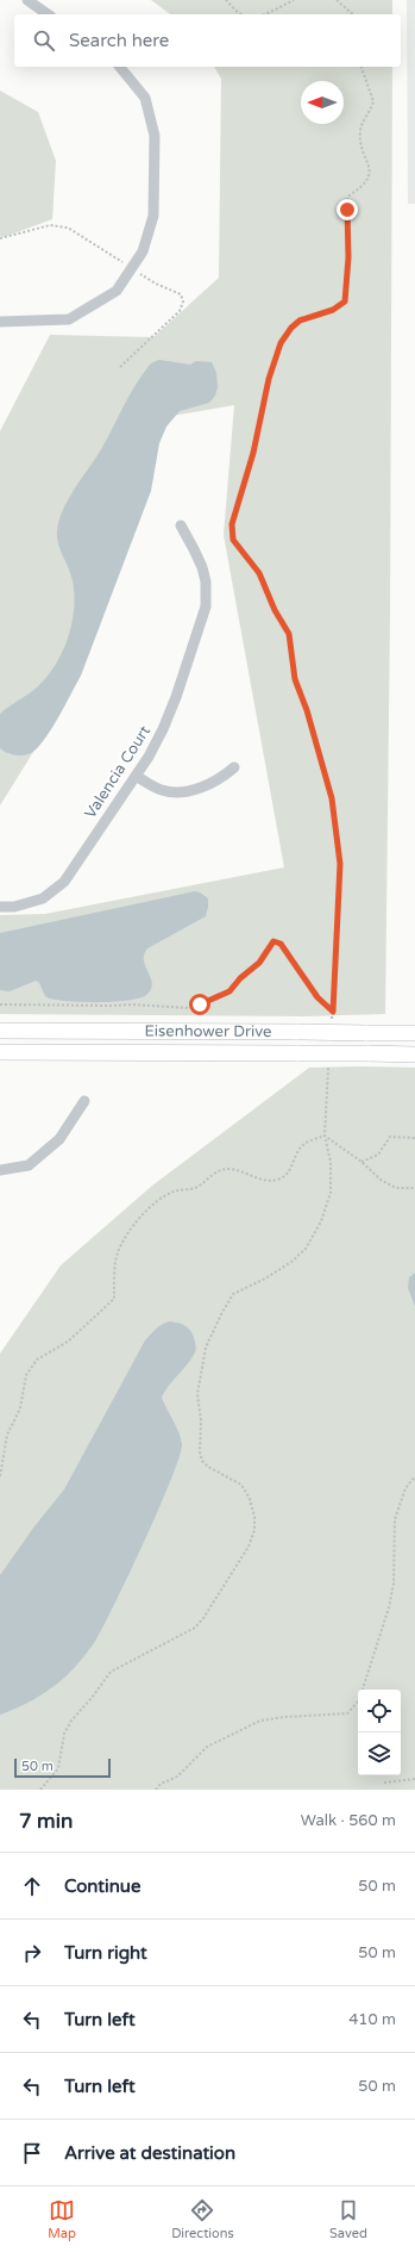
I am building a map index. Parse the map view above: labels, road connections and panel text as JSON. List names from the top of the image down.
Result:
{
  "streets": {
    "main road": ["Eisenhower Drive"],
    "street": ["Valencia Court"]
  },
  "scale_bar": "50 m",
  "north": "left",
  "page": {
    "search": "Search here",
    "scale": "50 m",
    "heading": ["7 min", "Walk · 560 m"],
    "list": [
      ["Continue", "50 m"],
      ["Turn right", "50 m"],
      ["Turn left", "410 m"],
      ["Turn left", "50 m"],
      "Arrive at destination"
    ],
    "nav": ["Map", "Directions", "Saved"]
  }
}
